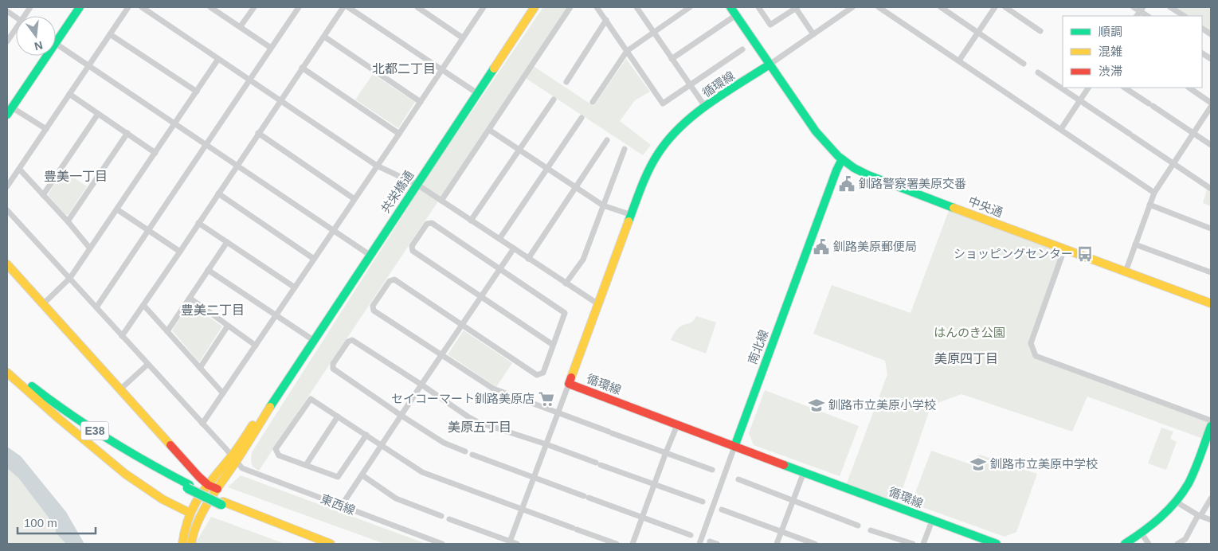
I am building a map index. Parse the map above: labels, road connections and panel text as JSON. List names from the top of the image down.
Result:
{
  "streets": {
    "main road": [
      "循環線",
      "共栄橋通",
      "中央通",
      "南北線",
      "E38"
    ],
    "street": ["東西線"]
  },
  "crossings": [
    ["循環線", "中央通"],
    ["循環線", "南北線"],
    ["共栄橋通", "東西線"],
    ["中央通", "南北線"]
  ],
  "districts": [
    "北都二丁目",
    "豊美一丁目",
    "豊美二丁目",
    "美原四丁目",
    "美原五丁目"
  ],
  "parks": ["はんのき公園"],
  "places": {
    "public building": ["釧路警察署美原交番", "釧路美原郵便局"],
    "bus stop": ["ショッピングセンター"],
    "supermarket": ["セイコーマート釧路美原店"],
    "school or university": ["釧路市立美原小学校", "釧路市立美原中学校"]
  },
  "legend": ["順調", "混雑", "渋滞"],
  "scale_bar": "100 m",
  "north": "bottom"
}
